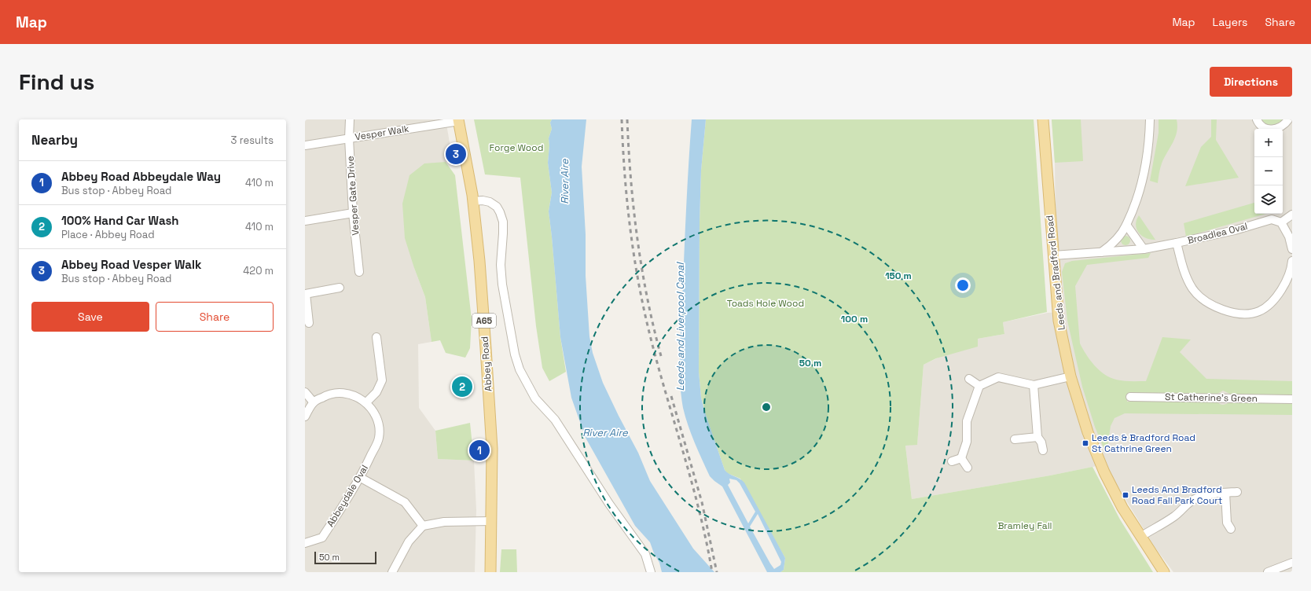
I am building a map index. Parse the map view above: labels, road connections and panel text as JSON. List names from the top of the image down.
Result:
{
  "streets": {
    "main road": ["Leeds and Bradford Road", "A65", "Abbey Road"],
    "street": [
      "Vesper Walk",
      "Vesper Gate Drive",
      "Broadlea Oval",
      "St Catherine's Green",
      "Abbeydale Oval"
    ]
  },
  "crossings": [
    ["Vesper Walk", "Vesper Gate Drive"],
    ["Vesper Walk", "Abbey Road"]
  ],
  "water": ["River Aire", "Leeds and Liverpool Canal"],
  "parks": ["Forge Wood", "Toads Hole Wood", "Bramley Fall"],
  "places": {
    "transit": ["Leeds & Bradford Road St Cathrine Green", "Leeds And Bradford Road Fall Park Court"]
  },
  "scale_bar": "50 m",
  "page": {
    "header": "Map",
    "nav": ["Map", "Layers", "Share"],
    "buttons": [
      "Directions",
      ["Save", "Share"]
    ],
    "title": "Find us",
    "heading": ["Nearby", "3 results"],
    "map_buttons": ["+", "−"],
    "pins": ["3", "2", "1"],
    "list": [
      {
        "mark": "1",
        "name": "Abbey Road Abbeydale Way",
        "note": "Bus stop · Abbey Road",
        "value": "410 m"
      },
      {
        "mark": "2",
        "name": "100% Hand Car Wash",
        "note": "Place · Abbey Road",
        "value": "410 m"
      },
      {
        "mark": "3",
        "name": "Abbey Road Vesper Walk",
        "note": "Bus stop · Abbey Road",
        "value": "420 m"
      }
    ],
    "scale": "50 m"
  },
  "rings": ["150 m", "100 m", "50 m"]
}
